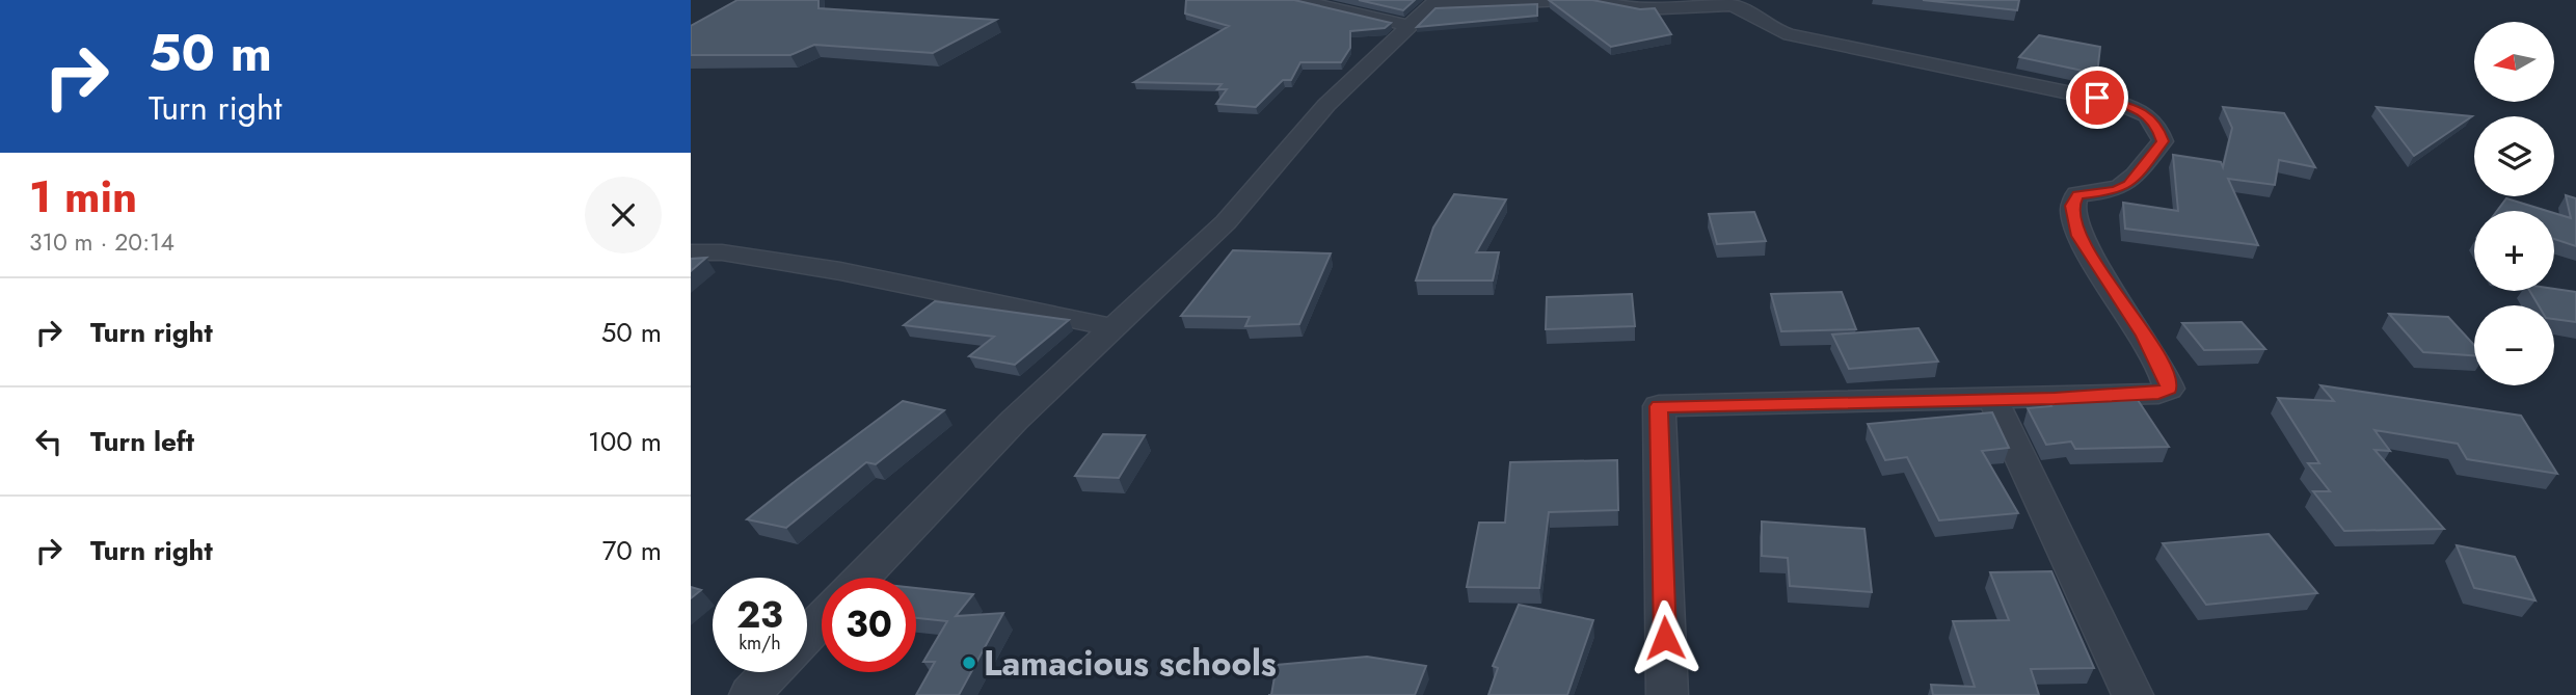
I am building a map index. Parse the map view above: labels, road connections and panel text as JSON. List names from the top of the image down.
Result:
{
  "places": ["Lamacious schools"],
  "north": "left",
  "page": {
    "turn": ["50 m", "Turn right"],
    "map_buttons": ["+", "−"],
    "heading": ["1 min", "310 m · 20:14"],
    "list": [
      {
        "name": "Turn right",
        "value": "50 m"
      },
      {
        "name": "Turn left",
        "value": "100 m"
      },
      {
        "name": "Turn right",
        "value": "70 m"
      }
    ],
    "speed": "23 km/h",
    "limit": "30"
  }
}
